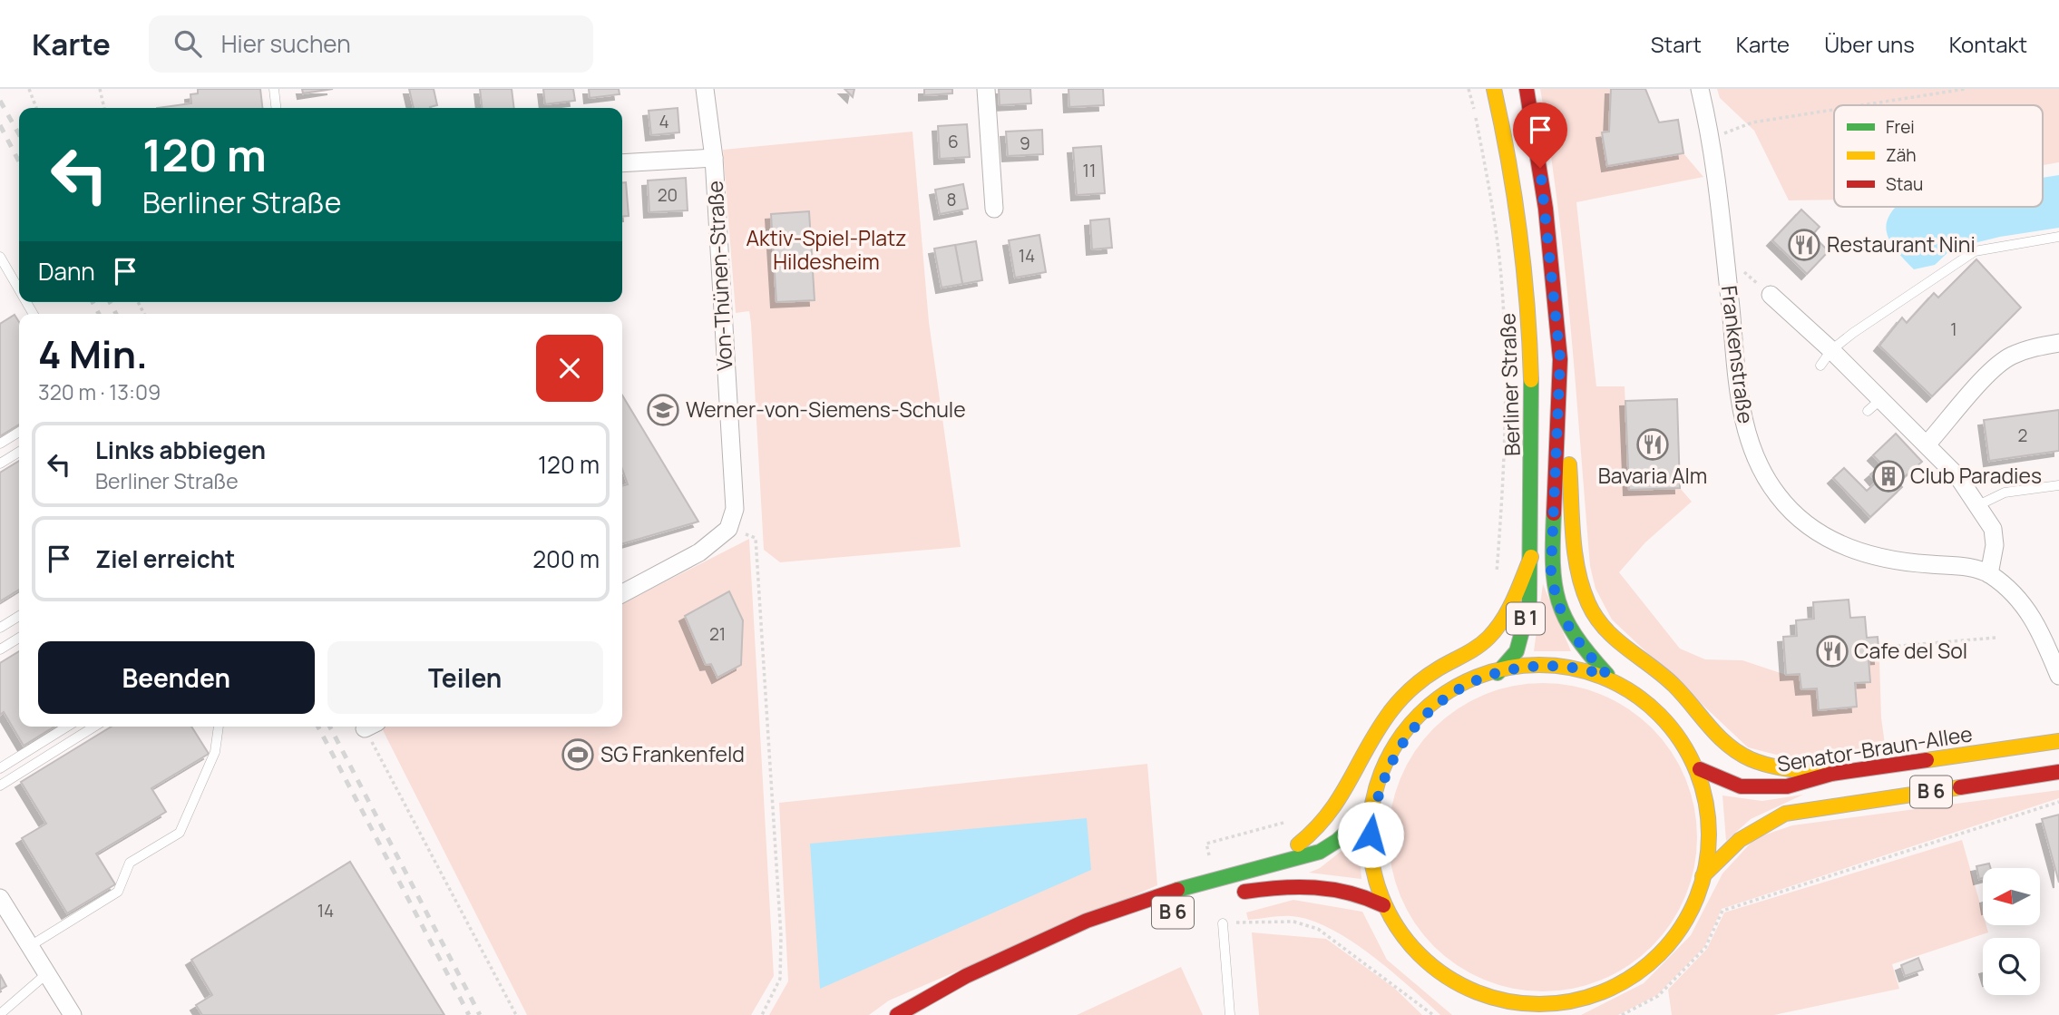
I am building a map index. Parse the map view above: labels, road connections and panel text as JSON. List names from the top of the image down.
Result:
{
  "streets": {
    "main road": [
      "Berliner Straße",
      "B 1",
      "Senator-Braun-Allee",
      "B 6"
    ],
    "street": ["Von-Thünen-Straße", "Frankenstraße"]
  },
  "parks": ["Aktiv-Spiel-Platz Hildesheim"],
  "places": {
    "restaurant": ["Restaurant Nini", "Bavaria Alm", "Cafe del Sol"],
    "school or university": ["Werner-von-Siemens-Schule"],
    "building": ["Club Paradies"],
    "sports": ["SG Frankenfeld"]
  },
  "house_numbers": [
    "4",
    "6",
    "9",
    "11",
    "20",
    "8",
    "14",
    "1",
    "2",
    "21",
    "14"
  ],
  "legend": ["Frei", "Zäh", "Stau"],
  "north": "left",
  "page": {
    "header": "Karte",
    "search": "Hier suchen",
    "nav": [
      "Start",
      "Karte",
      "Über uns",
      "Kontakt"
    ],
    "turn": ["120 m", "Berliner Straße"],
    "then": "Dann",
    "heading": ["4 Min.", "320 m · 13:09"],
    "list": [
      {
        "name": "Links abbiegen",
        "note": "Berliner Straße",
        "value": "120 m"
      },
      {
        "name": "Ziel erreicht",
        "value": "200 m"
      }
    ],
    "buttons": ["Beenden", "Teilen"]
  }
}
